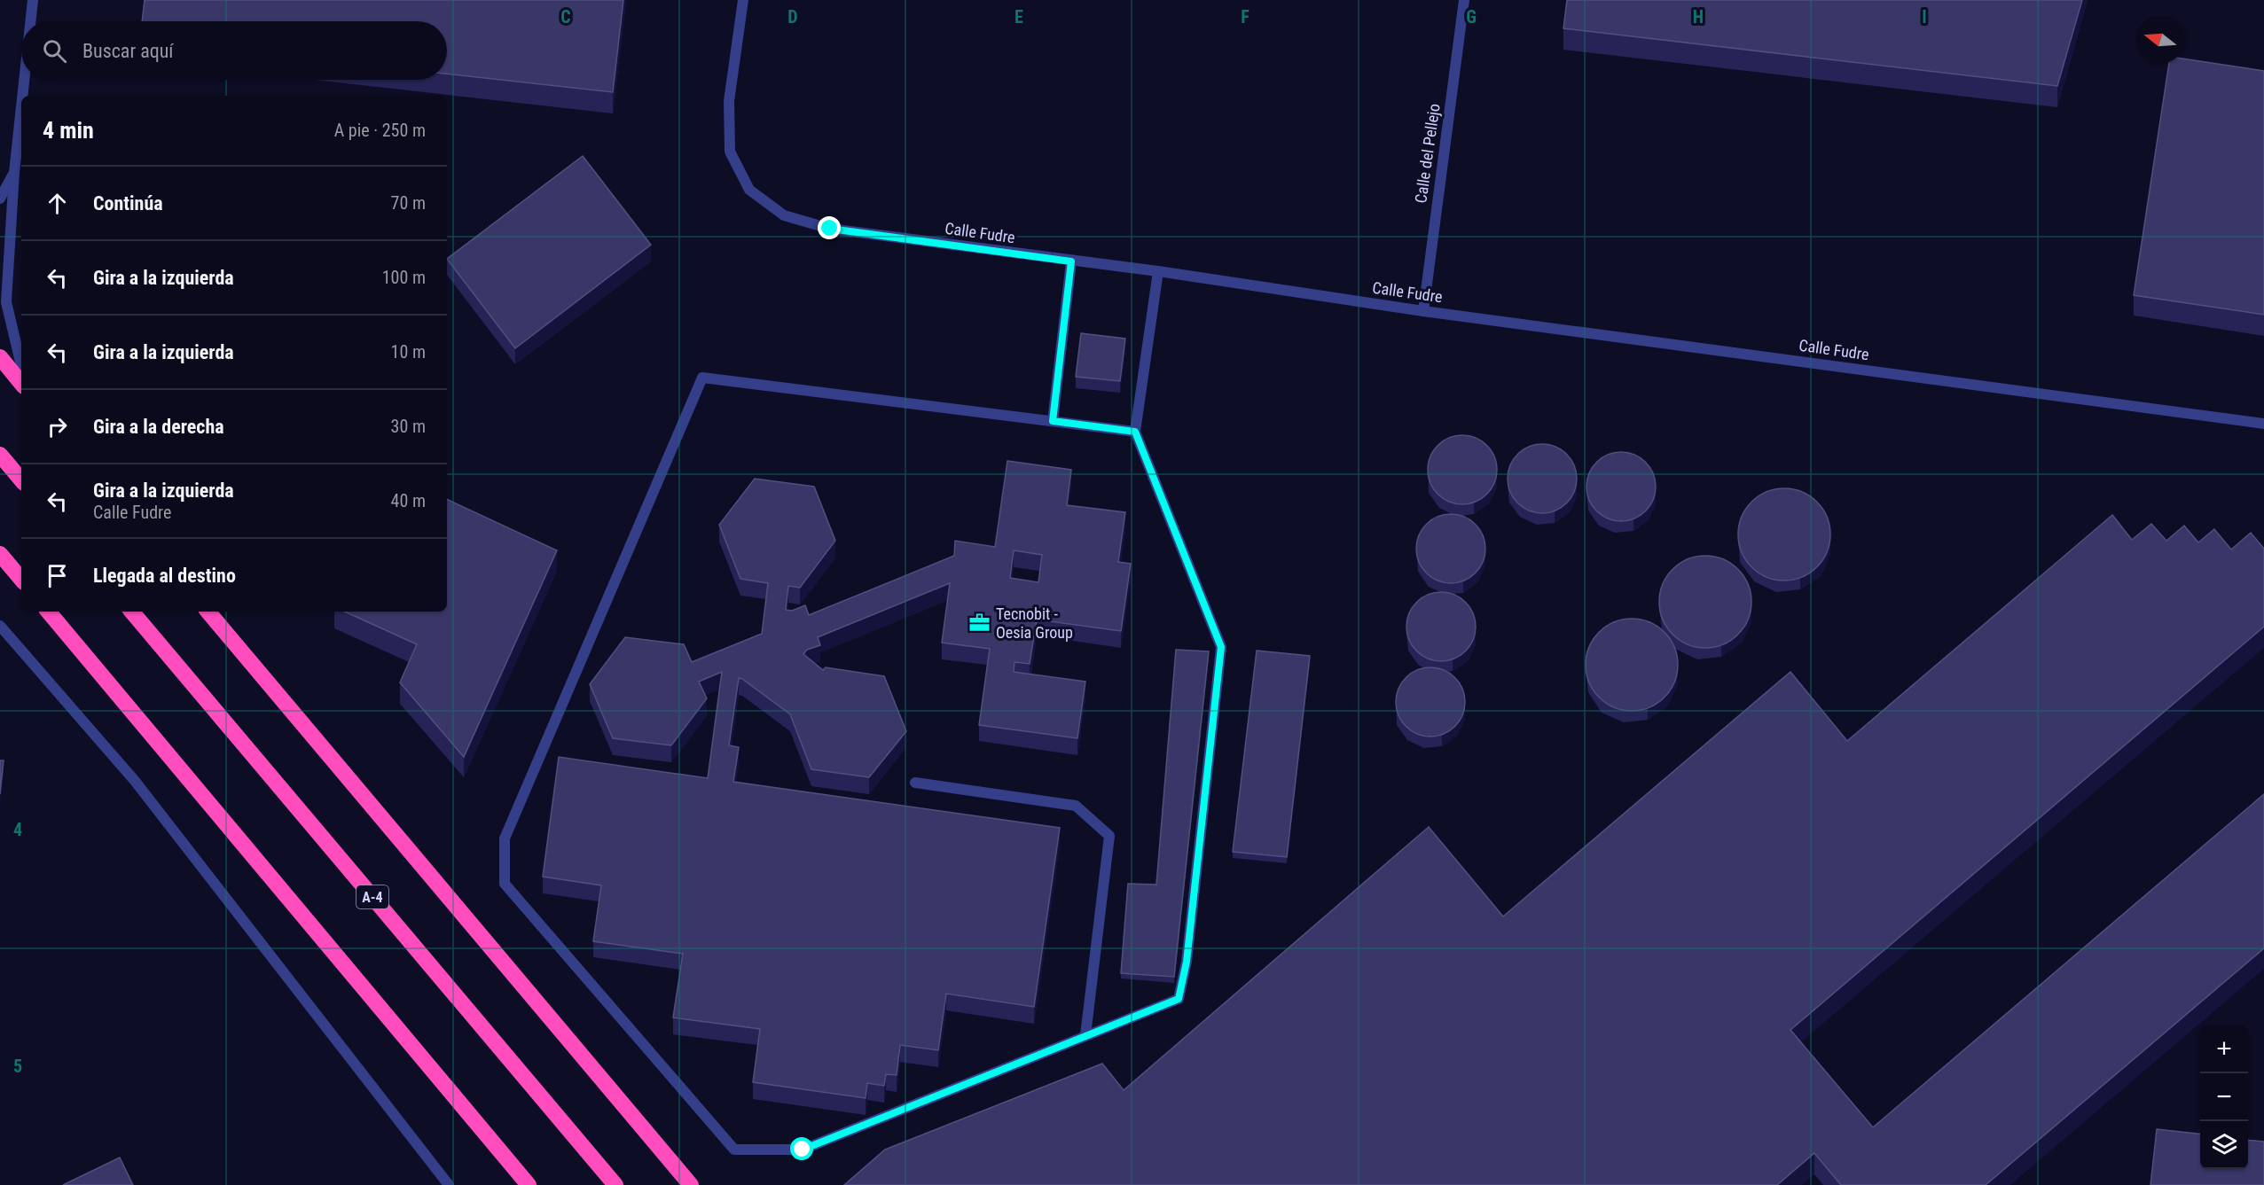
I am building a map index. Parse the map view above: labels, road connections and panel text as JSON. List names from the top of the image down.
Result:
{
  "streets": {
    "highway": ["A-4"],
    "street": ["Calle del Pellejo", "Calle Fudre"]
  },
  "crossings": [
    ["Calle del Pellejo", "Calle Fudre"]
  ],
  "places": {
    "office": ["Tecnobit - Oesia Group"]
  },
  "north": "left",
  "page": {
    "search": "Buscar aquí",
    "heading": ["4 min", "A pie · 250 m"],
    "list": [
      ["Continúa", "70 m"],
      ["Gira a la izquierda", "100 m"],
      ["Gira a la izquierda", "10 m"],
      ["Gira a la derecha", "30 m"],
      ["Gira a la izquierda", "Calle Fudre", "40 m"],
      "Llegada al destino"
    ],
    "map_buttons": ["+", "−"]
  },
  "grid": {
    "columns": [
      "C",
      "D",
      "E",
      "F",
      "G",
      "H",
      "I"
    ],
    "rows": ["4", "5"]
  }
}
